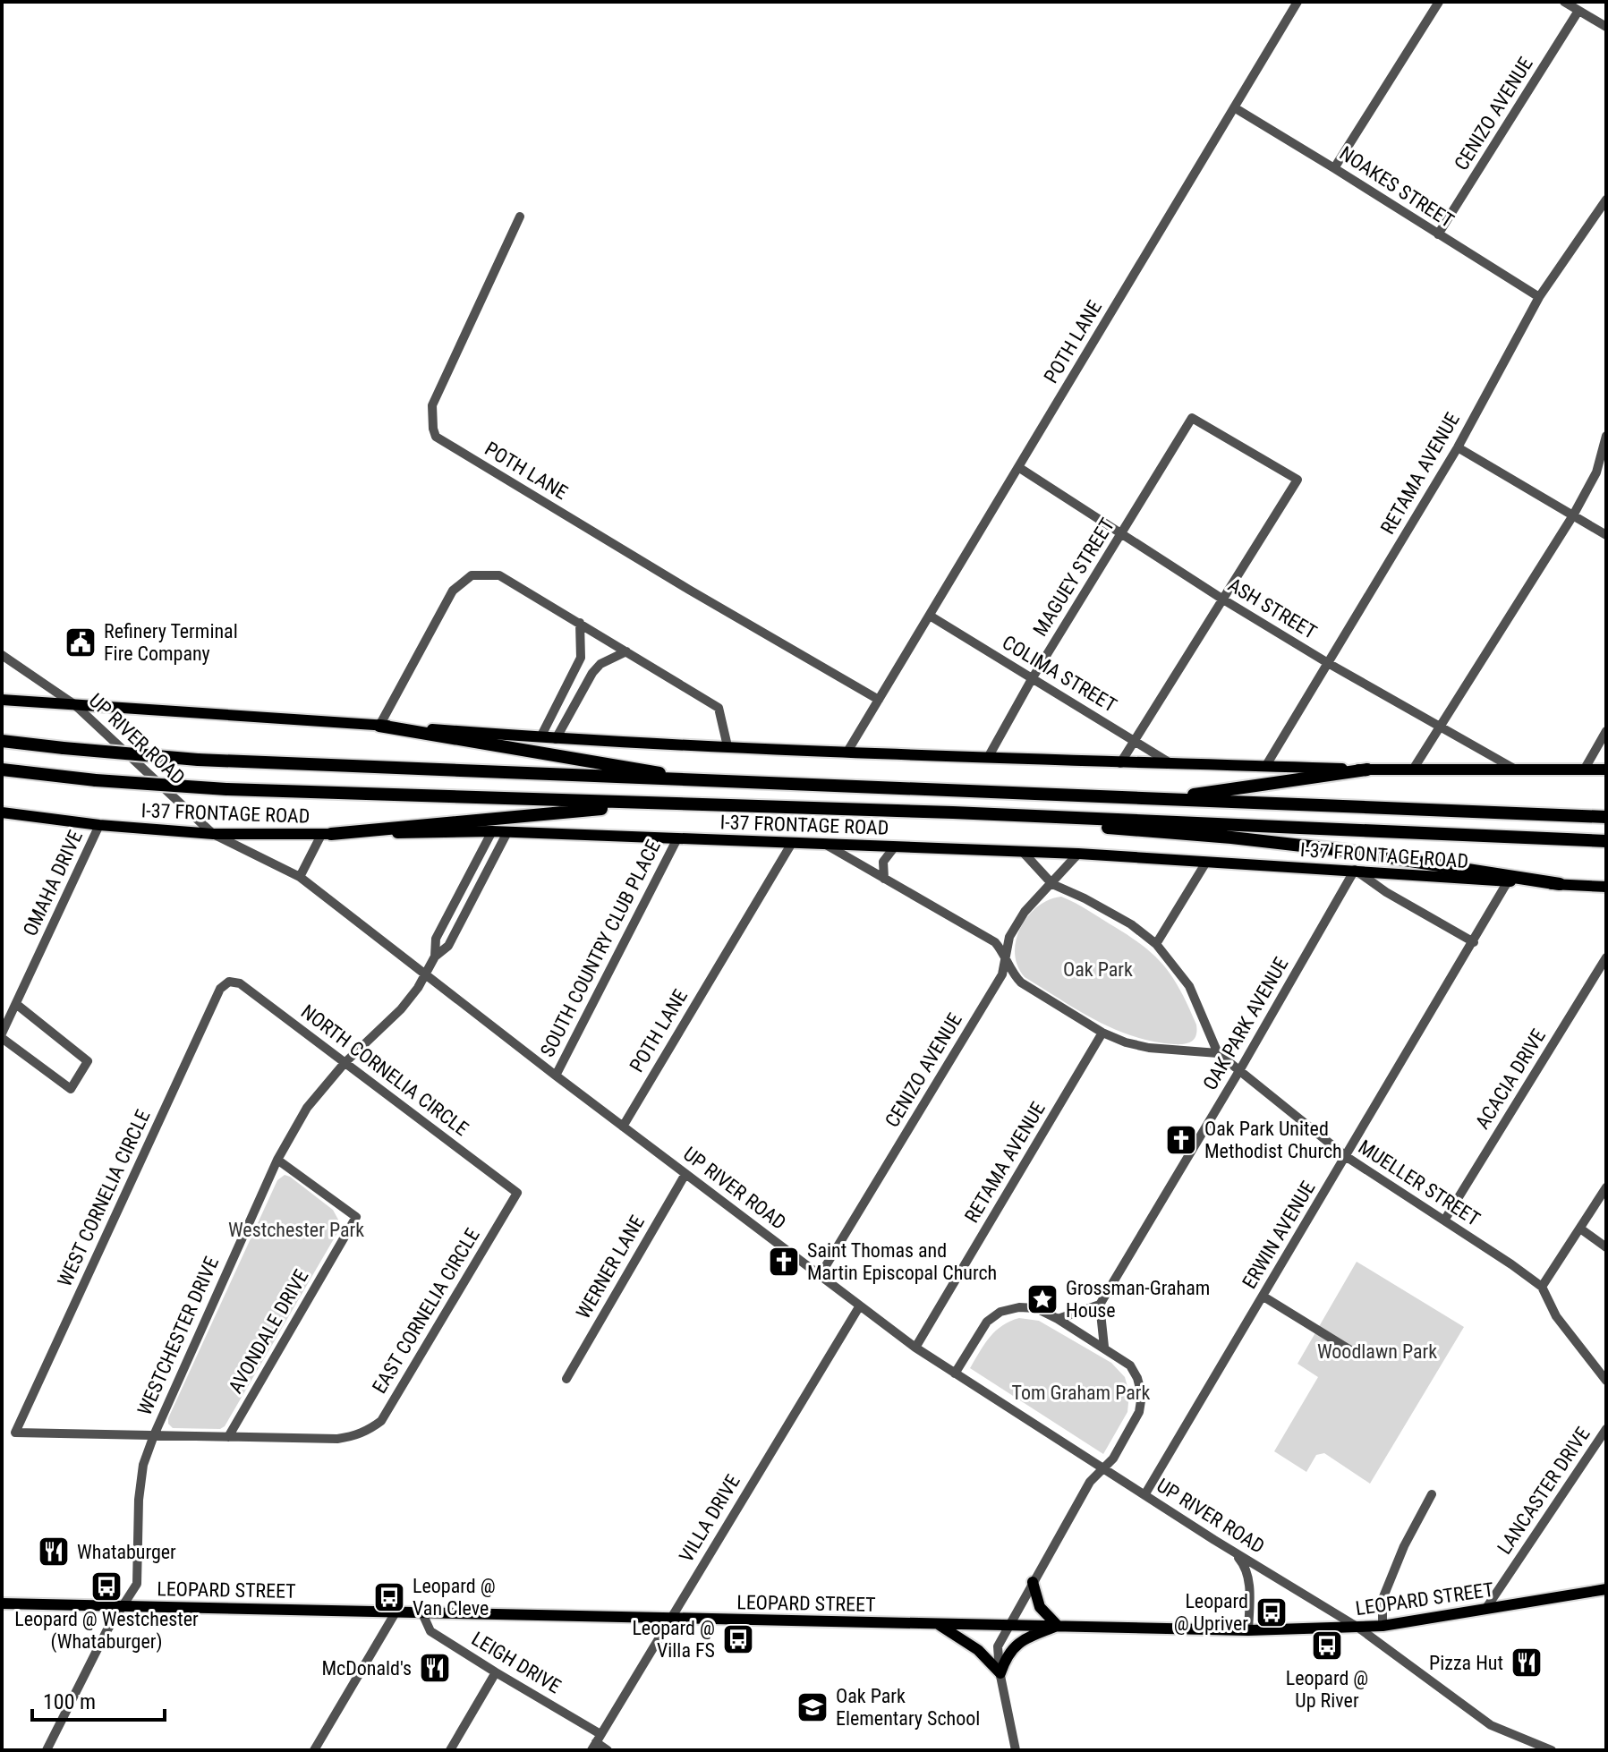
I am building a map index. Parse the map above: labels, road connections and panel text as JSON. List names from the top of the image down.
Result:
{
  "streets": {
    "main road": ["I-37 FRONTAGE ROAD", "LEOPARD STREET"],
    "street": [
      "CENIZO AVENUE",
      "NOAKES STREET",
      "POTH LANE",
      "RETAMA AVENUE",
      "MAGUEY STREET",
      "ASH STREET",
      "COLIMA STREET",
      "UP RIVER ROAD",
      "OMAHA DRIVE",
      "SOUTH COUNTRY CLUB PLACE",
      "OAK PARK AVENUE",
      "NORTH CORNELIA CIRCLE",
      "ACACIA DRIVE",
      "MUELLER STREET",
      "WEST CORNELIA CIRCLE",
      "ERWIN AVENUE",
      "WERNER LANE",
      "EAST CORNELIA CIRCLE",
      "AVONDALE DRIVE",
      "WESTCHESTER DRIVE",
      "LANCASTER DRIVE",
      "VILLA DRIVE",
      "LEIGH DRIVE"
    ]
  },
  "crossings": [
    ["CENIZO AVENUE", "NOAKES STREET"],
    ["CENIZO AVENUE", "UP RIVER ROAD"],
    ["CENIZO AVENUE", "I-37 FRONTAGE ROAD"],
    ["NOAKES STREET", "POTH LANE"],
    ["NOAKES STREET", "RETAMA AVENUE"],
    ["POTH LANE", "ASH STREET"],
    ["POTH LANE", "COLIMA STREET"],
    ["POTH LANE", "UP RIVER ROAD"],
    ["POTH LANE", "I-37 FRONTAGE ROAD"],
    ["RETAMA AVENUE", "ASH STREET"],
    ["RETAMA AVENUE", "UP RIVER ROAD"],
    ["MAGUEY STREET", "ASH STREET"],
    ["MAGUEY STREET", "COLIMA STREET"],
    ["UP RIVER ROAD", "I-37 FRONTAGE ROAD"],
    ["UP RIVER ROAD", "SOUTH COUNTRY CLUB PLACE"],
    ["UP RIVER ROAD", "ERWIN AVENUE"],
    ["UP RIVER ROAD", "WERNER LANE"],
    ["UP RIVER ROAD", "WESTCHESTER DRIVE"],
    ["UP RIVER ROAD", "VILLA DRIVE"],
    ["UP RIVER ROAD", "LEOPARD STREET"],
    ["I-37 FRONTAGE ROAD", "OMAHA DRIVE"],
    ["I-37 FRONTAGE ROAD", "SOUTH COUNTRY CLUB PLACE"],
    ["I-37 FRONTAGE ROAD", "OAK PARK AVENUE"],
    ["I-37 FRONTAGE ROAD", "ERWIN AVENUE"],
    ["OAK PARK AVENUE", "MUELLER STREET"],
    ["NORTH CORNELIA CIRCLE", "WEST CORNELIA CIRCLE"],
    ["NORTH CORNELIA CIRCLE", "EAST CORNELIA CIRCLE"],
    ["NORTH CORNELIA CIRCLE", "WESTCHESTER DRIVE"],
    ["ACACIA DRIVE", "MUELLER STREET"],
    ["MUELLER STREET", "ERWIN AVENUE"],
    ["WEST CORNELIA CIRCLE", "WESTCHESTER DRIVE"],
    ["EAST CORNELIA CIRCLE", "AVONDALE DRIVE"],
    ["AVONDALE DRIVE", "WESTCHESTER DRIVE"],
    ["WESTCHESTER DRIVE", "LEOPARD STREET"],
    ["LANCASTER DRIVE", "LEOPARD STREET"],
    ["VILLA DRIVE", "LEOPARD STREET"],
    ["VILLA DRIVE", "LEIGH DRIVE"],
    ["LEOPARD STREET", "LEIGH DRIVE"]
  ],
  "parks": [
    "Oak Park",
    "Westchester Park",
    "Woodlawn Park",
    "Tom Graham Park"
  ],
  "places": {
    "public building": ["Refinery Terminal Fire Company"],
    "church": ["Oak Park United Methodist Church", "Saint Thomas and Martin Episcopal Church"],
    "place": ["Grossman-Graham House"],
    "restaurant": ["Whataburger", "Pizza Hut", "McDonald's"],
    "bus stop": [
      "Leopard @ Westchester (Whataburger)",
      "Leopard @ Van Cleve",
      "Leopard @ Upriver",
      "Leopard @ Villa FS",
      "Leopard @ Up River"
    ],
    "school or university": ["Oak Park Elementary School"]
  },
  "scale_bar": "100 m"
}
